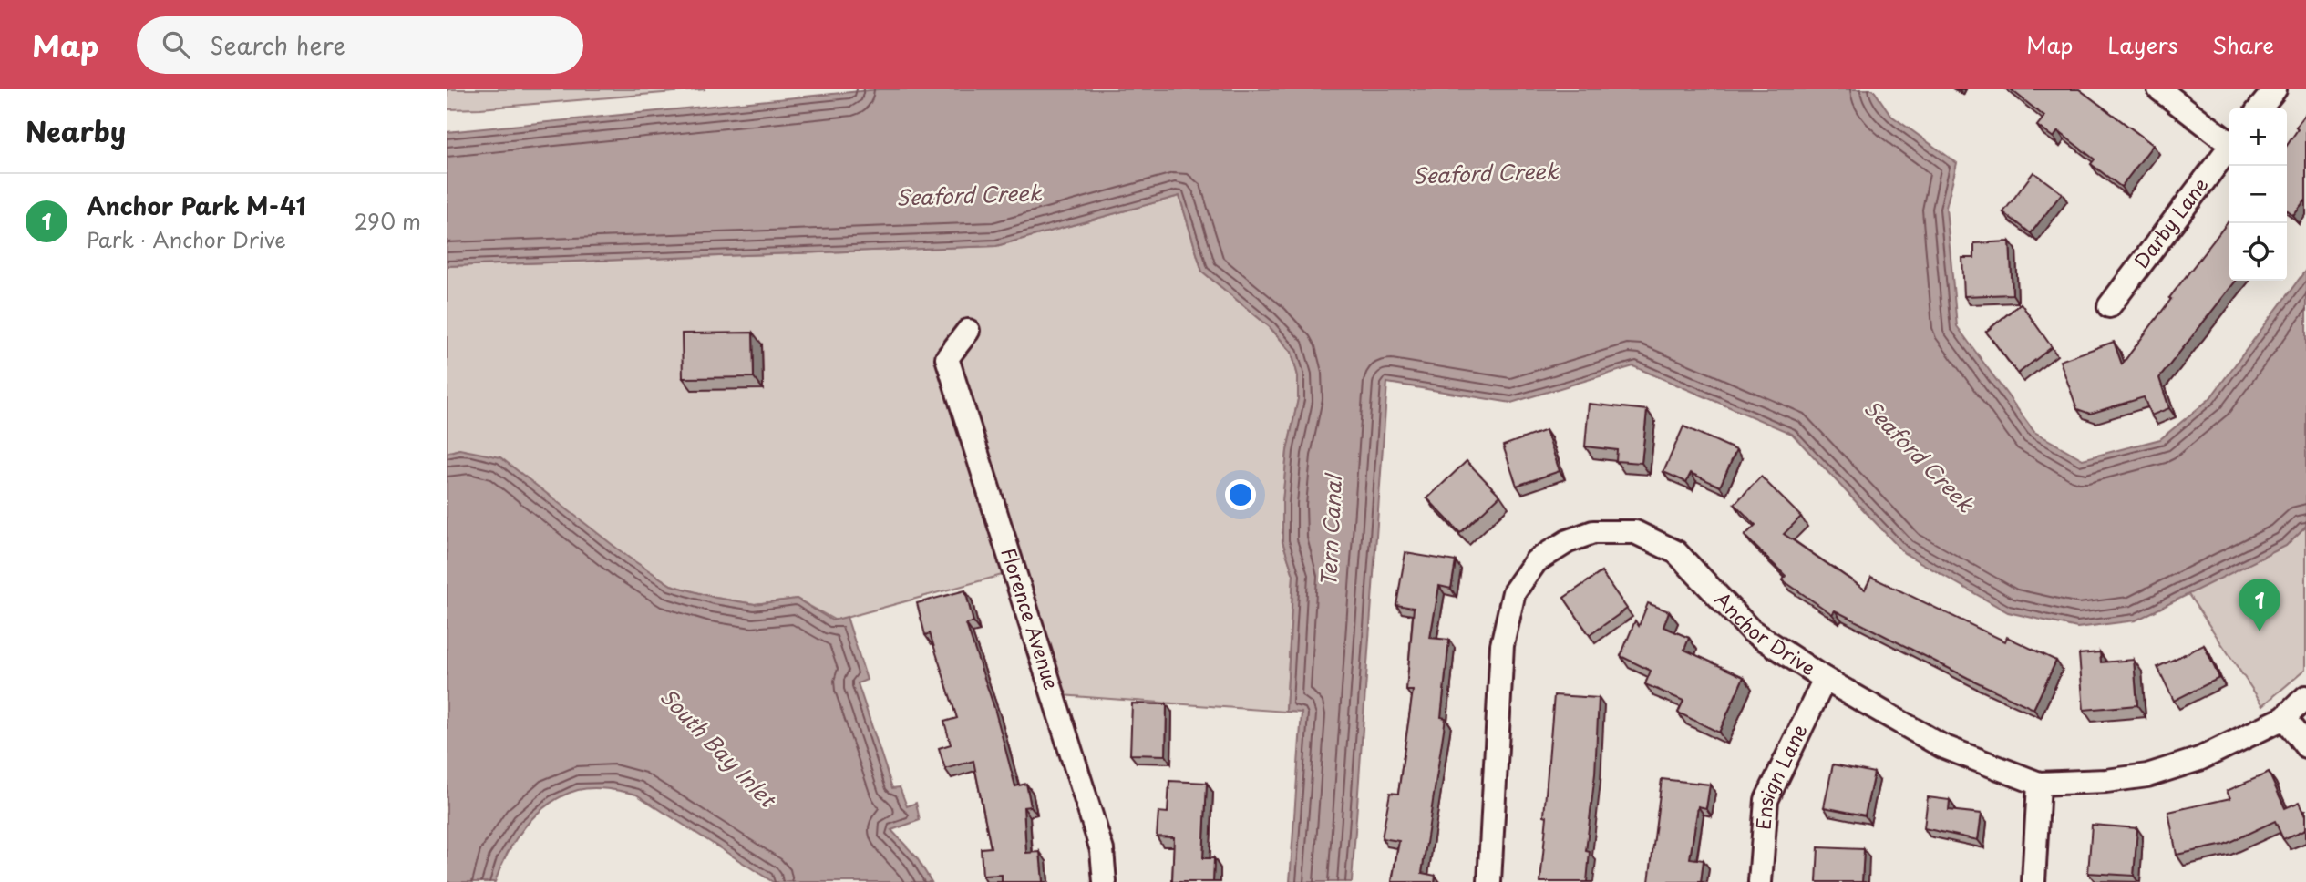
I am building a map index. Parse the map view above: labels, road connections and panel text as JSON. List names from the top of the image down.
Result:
{
  "streets": {
    "street": [
      "Darby Lane",
      "Florence Avenue",
      "Anchor Drive",
      "Ensign Lane"
    ]
  },
  "crossings": [
    ["Anchor Drive", "Ensign Lane"]
  ],
  "water": ["Seaford Creek", "Tern Canal", "South Bay Inlet"],
  "page": {
    "header": "Map",
    "search": "Search here",
    "nav": ["Map", "Layers", "Share"],
    "heading": "Nearby",
    "map_buttons": ["+", "−"],
    "list": [
      {
        "mark": "1",
        "name": "Anchor Park M-41",
        "note": "Park · Anchor Drive",
        "value": "290 m"
      }
    ],
    "pins": "1"
  }
}
